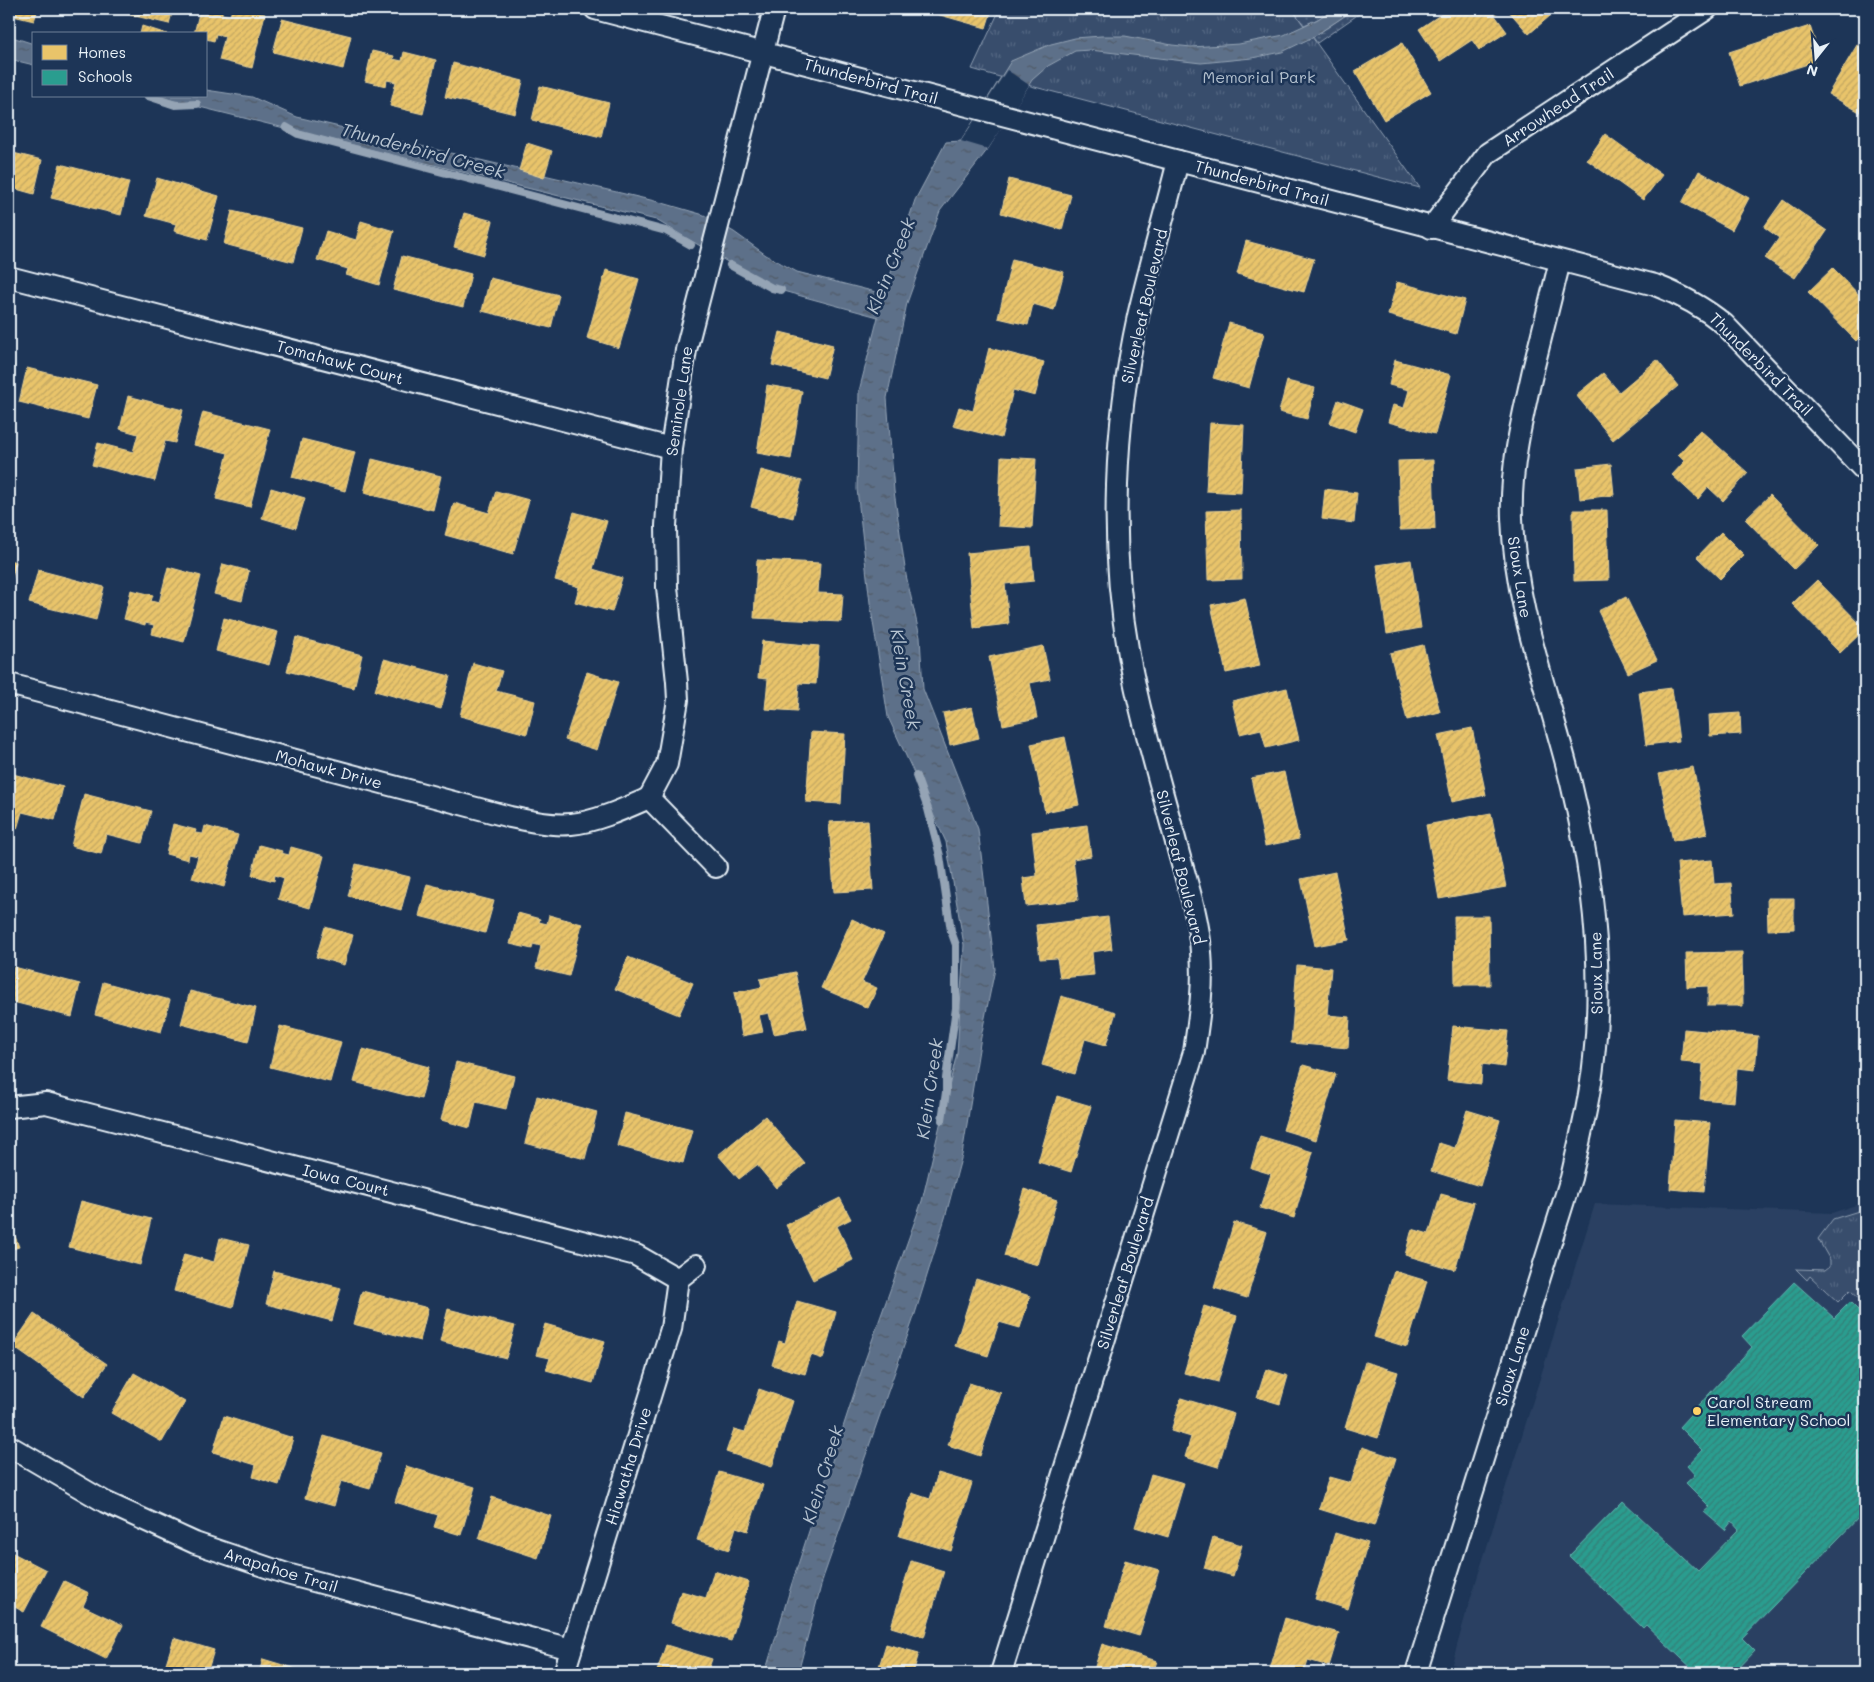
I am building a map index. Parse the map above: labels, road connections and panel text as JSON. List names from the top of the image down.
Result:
{
  "streets": {
    "street": [
      "Thunderbird Trail",
      "Arrowhead Trail",
      "Silverleaf Boulevard",
      "Tomahawk Court",
      "Seminole Lane",
      "Sioux Lane",
      "Mohawk Drive",
      "Iowa Court",
      "Hiawatha Drive",
      "Arapahoe Trail"
    ]
  },
  "crossings": [
    ["Thunderbird Trail", "Arrowhead Trail"],
    ["Thunderbird Trail", "Silverleaf Boulevard"],
    ["Thunderbird Trail", "Seminole Lane"],
    ["Thunderbird Trail", "Sioux Lane"],
    ["Tomahawk Court", "Seminole Lane"],
    ["Seminole Lane", "Mohawk Drive"],
    ["Iowa Court", "Hiawatha Drive"],
    ["Hiawatha Drive", "Arapahoe Trail"]
  ],
  "water": ["Thunderbird Creek", "Klein Creek"],
  "parks": ["Memorial Park"],
  "places": ["Carol Stream Elementary School"],
  "legend": ["Homes", "Schools"],
  "north": "bottom"
}
